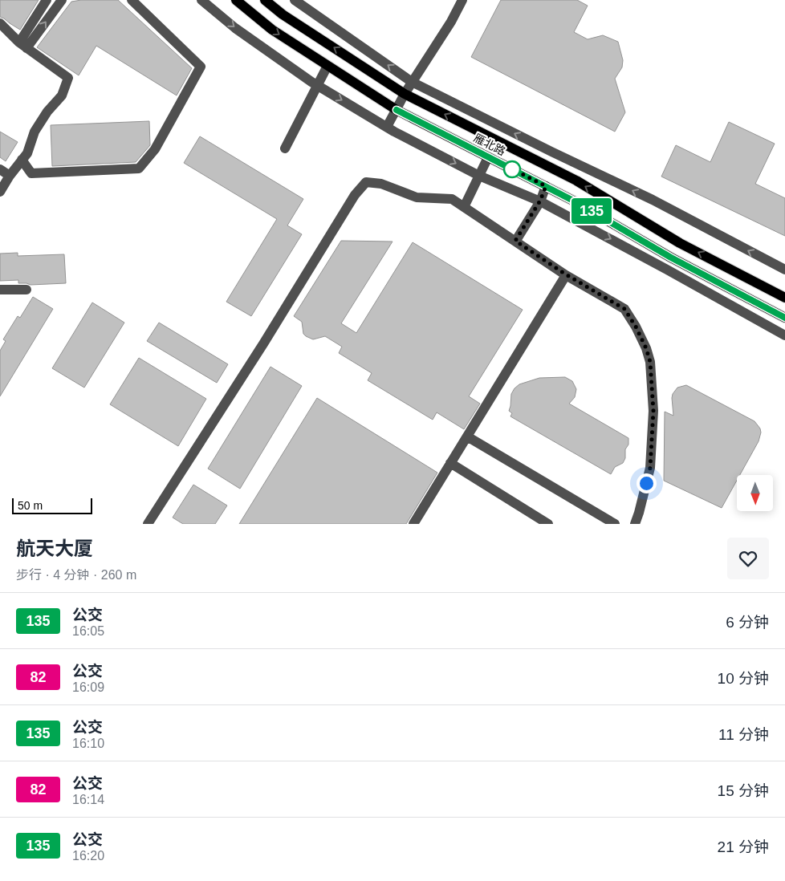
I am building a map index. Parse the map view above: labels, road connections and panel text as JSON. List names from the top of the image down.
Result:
{
  "streets": {
    "main road": ["雁北路"]
  },
  "lines": ["bus line 135"],
  "scale_bar": "50 m",
  "north": "bottom",
  "page": {
    "on_map": "135",
    "scale": "50 m",
    "heading": ["航天大厦", "步行 · 4 分钟 · 260 m"],
    "list": [
      {
        "mark": "135",
        "name": "公交",
        "note": "16:05",
        "value": "6 分钟"
      },
      {
        "mark": "82",
        "name": "公交",
        "note": "16:09",
        "value": "10 分钟"
      },
      {
        "mark": "135",
        "name": "公交",
        "note": "16:10",
        "value": "11 分钟"
      },
      {
        "mark": "82",
        "name": "公交",
        "note": "16:14",
        "value": "15 分钟"
      },
      {
        "mark": "135",
        "name": "公交",
        "note": "16:20",
        "value": "21 分钟"
      }
    ]
  }
}
